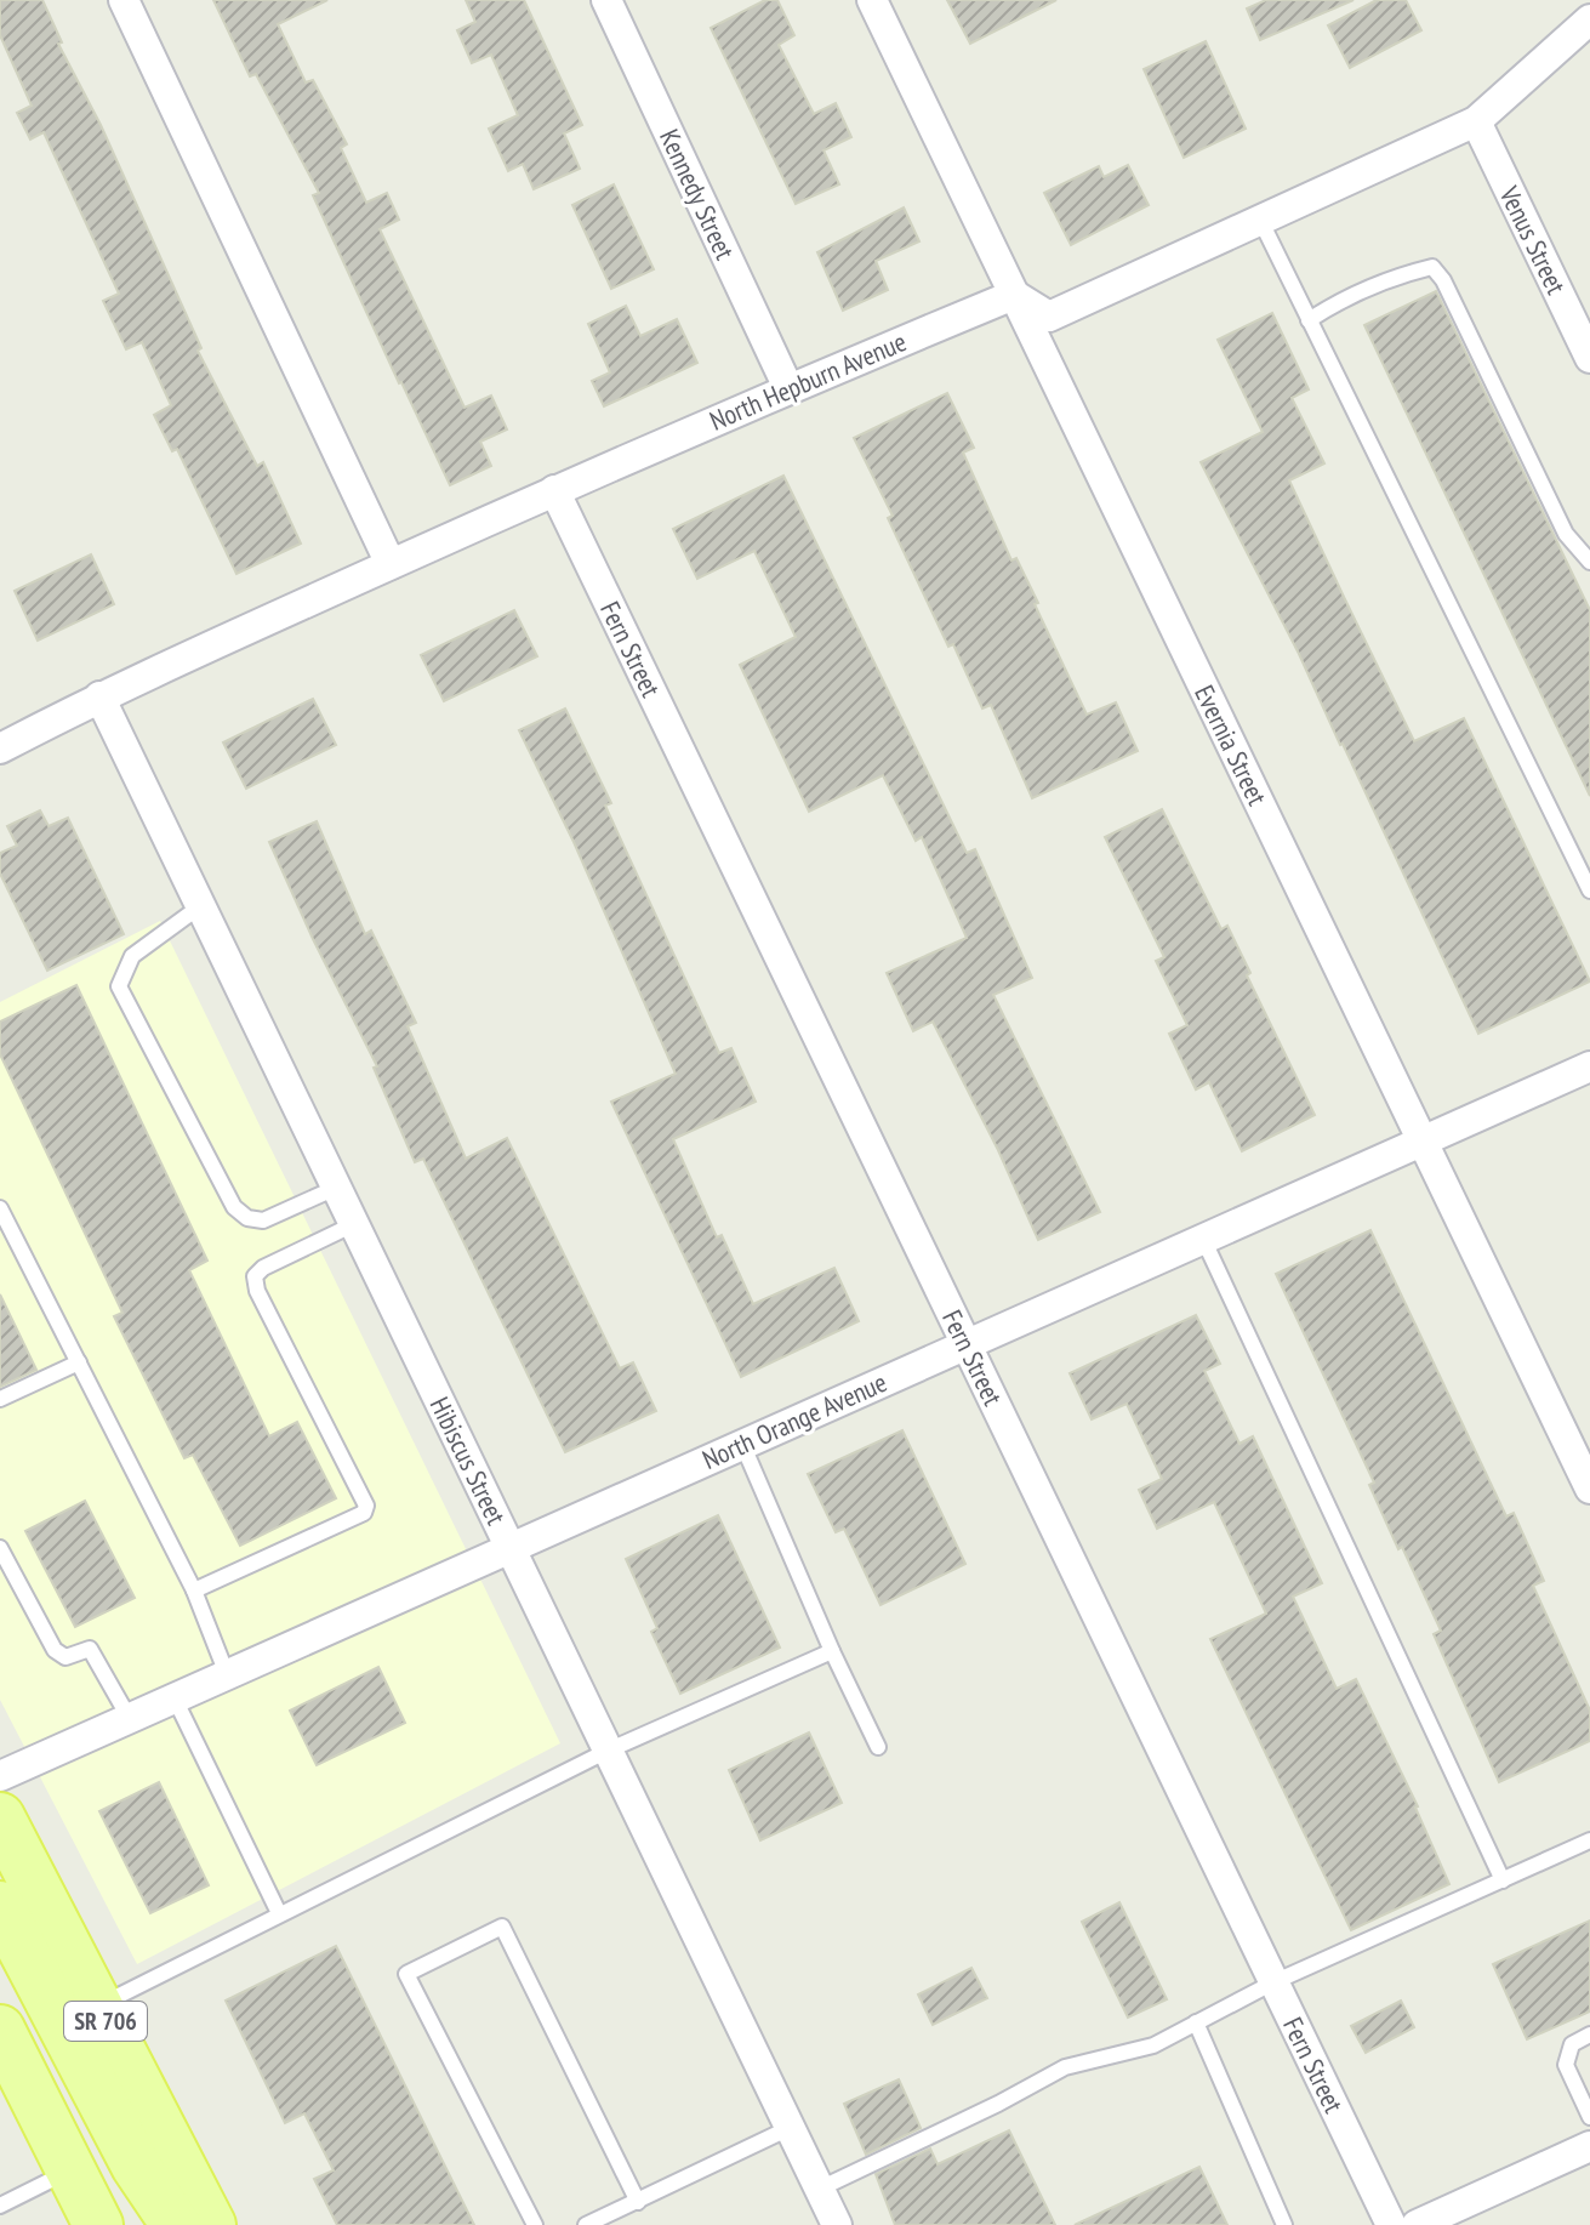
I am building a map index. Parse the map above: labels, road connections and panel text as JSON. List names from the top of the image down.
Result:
{
  "streets": {
    "main road": ["SR 706"],
    "street": [
      "Kennedy Street",
      "Venus Street",
      "North Hepburn Avenue",
      "Fern Street",
      "Evernia Street",
      "North Orange Avenue",
      "Hibiscus Street"
    ]
  },
  "crossings": [
    ["Kennedy Street", "North Hepburn Avenue"],
    ["North Hepburn Avenue", "Fern Street"],
    ["North Hepburn Avenue", "Evernia Street"],
    ["North Hepburn Avenue", "Hibiscus Street"],
    ["Fern Street", "North Orange Avenue"],
    ["Evernia Street", "North Orange Avenue"],
    ["North Orange Avenue", "Hibiscus Street"]
  ]
}
